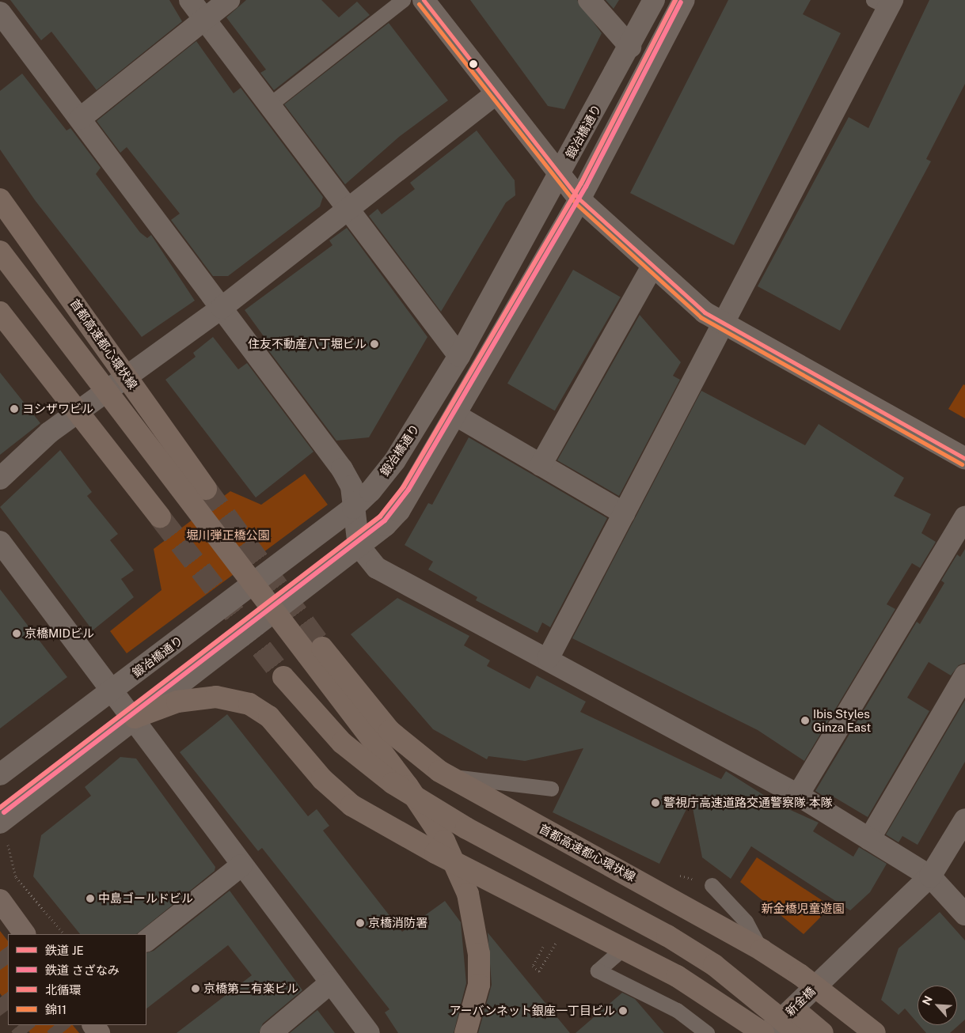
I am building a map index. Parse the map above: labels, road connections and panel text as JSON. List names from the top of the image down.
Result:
{
  "streets": {
    "highway": ["首都高速都心環状線"],
    "street": ["鍛冶橋通り", "新金橋"]
  },
  "parks": ["堀川弾正橋公園", "新金橋児童遊園"],
  "places": [
    "住友不動産八丁堀ビル",
    "ヨシザワビル",
    "京橋MIDビル",
    "Ibis Styles Ginza East",
    "警視庁高速道路交通警察隊 本隊",
    "中島ゴールドビル",
    "京橋消防署",
    "京橋第二有楽ビル",
    "アーバンネット銀座一丁目ビル"
  ],
  "lines": [
    "rail line JE",
    "transit line 北循環",
    "rail line さざなみ",
    "transit line 錦11"
  ],
  "legend": [
    "鉄道 JE",
    "鉄道 さざなみ",
    "北循環",
    "錦11"
  ],
  "north": "top left"
}
